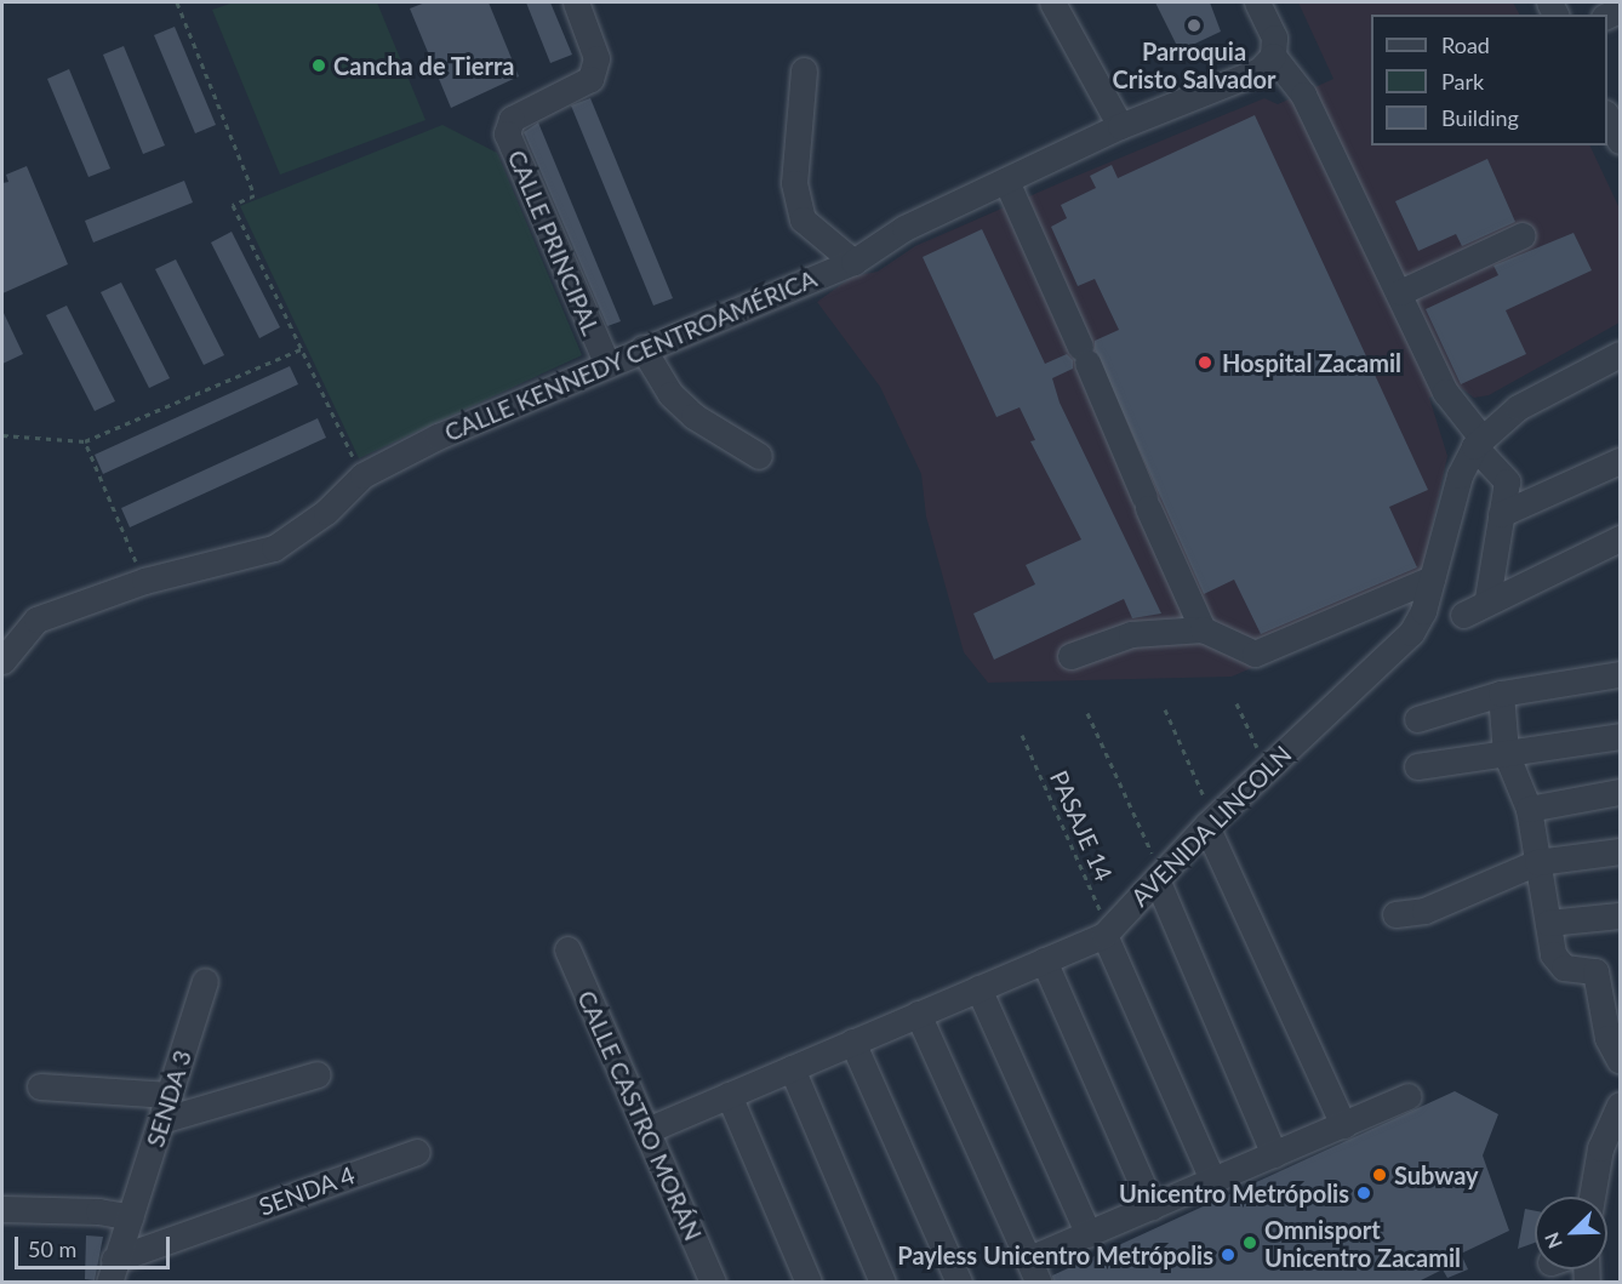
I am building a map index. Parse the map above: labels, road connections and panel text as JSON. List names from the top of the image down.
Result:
{
  "streets": {
    "street": [
      "CALLE PRINCIPAL",
      "CALLE KENNEDY CENTROAMÉRICA",
      "AVENIDA LINCOLN",
      "SENDA 3",
      "CALLE CASTRO MORÁN",
      "SENDA 4"
    ],
    "path": ["PASAJE 14"]
  },
  "crossings": [
    ["CALLE PRINCIPAL", "CALLE KENNEDY CENTROAMÉRICA"],
    ["PASAJE 14", "AVENIDA LINCOLN"],
    ["AVENIDA LINCOLN", "CALLE CASTRO MORÁN"],
    ["SENDA 3", "SENDA 4"]
  ],
  "places": [
    "Parroquia Cristo Salvador",
    "Cancha de Tierra",
    "Hospital Zacamil",
    "Subway",
    "Unicentro Metrópolis",
    "Omnisport Unicentro Zacamil",
    "Payless Unicentro Metrópolis"
  ],
  "legend": ["Road", "Park", "Building"],
  "scale_bar": "50 m",
  "north": "bottom left"
}
